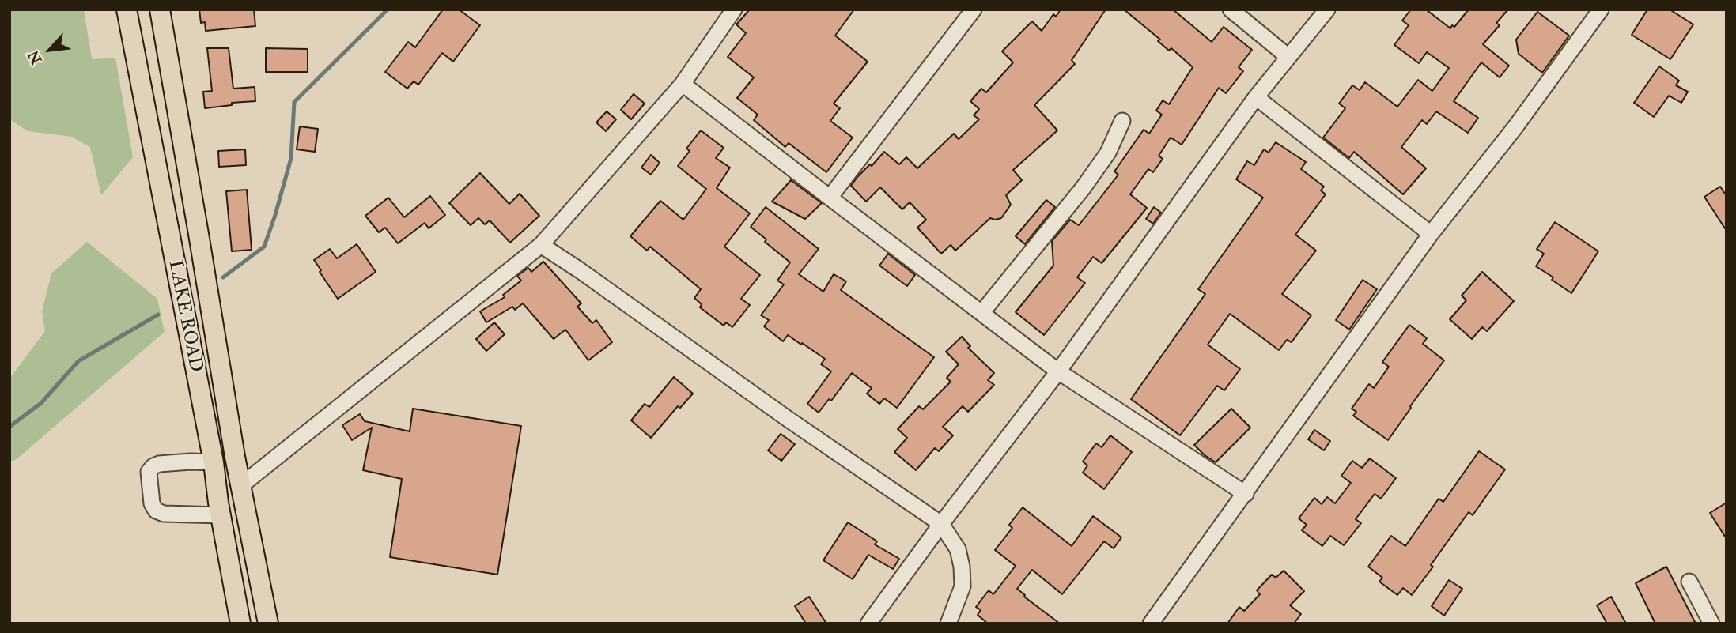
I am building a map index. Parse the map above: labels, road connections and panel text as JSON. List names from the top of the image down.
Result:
{
  "streets": {
    "main road": ["LAKE ROAD"]
  },
  "north": "bottom left"
}
